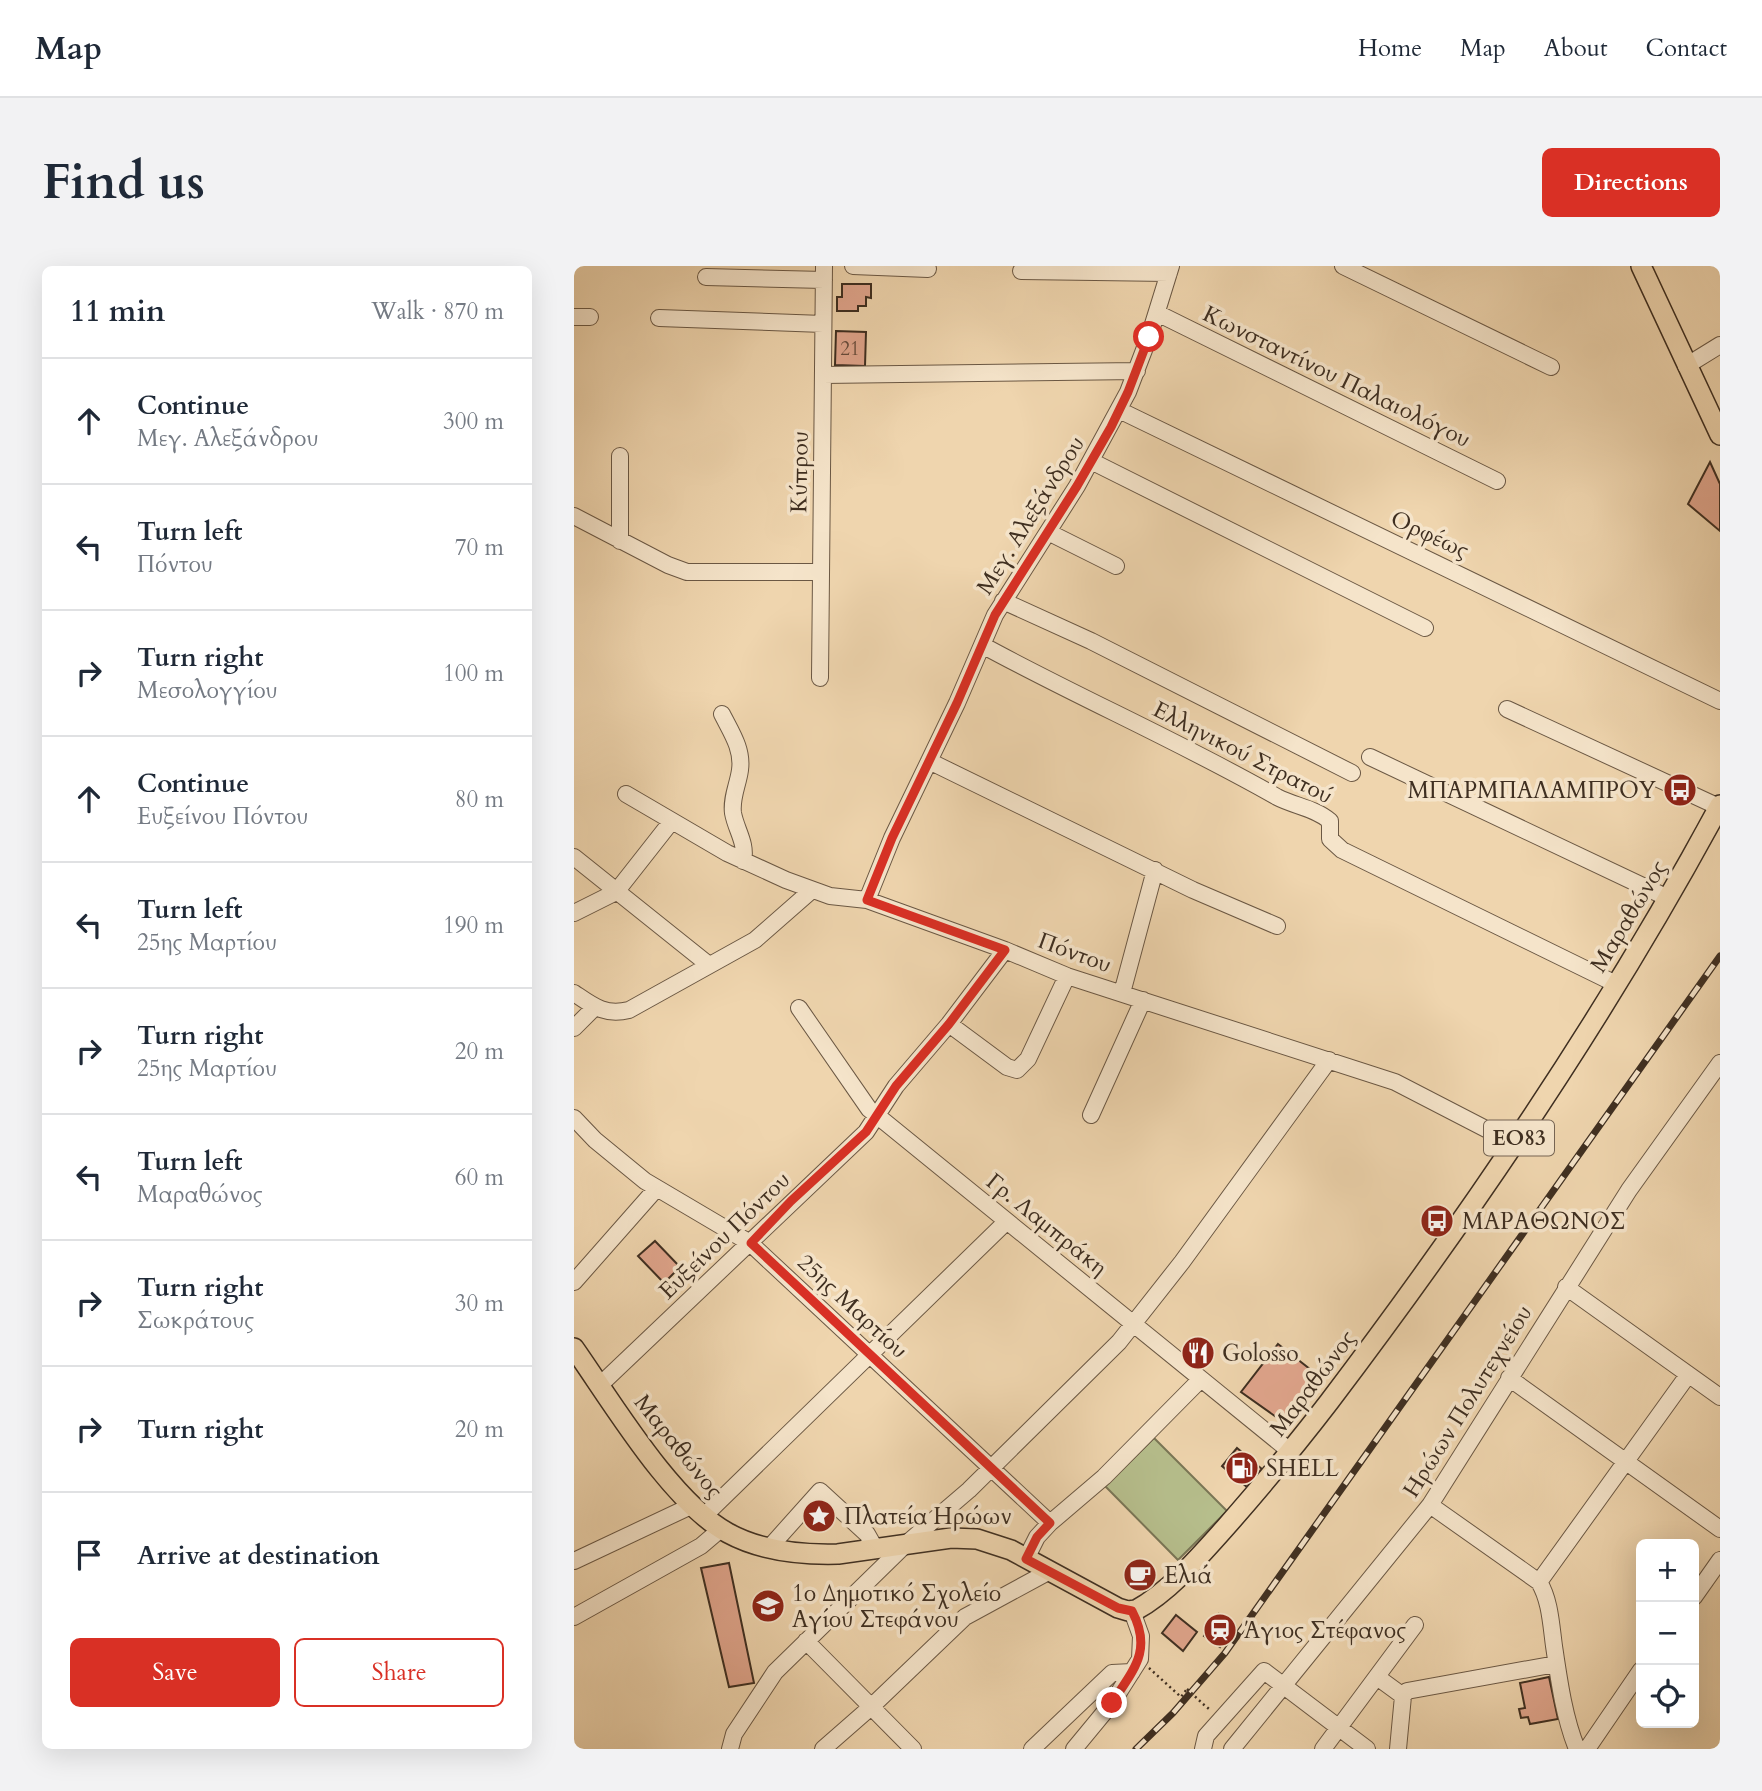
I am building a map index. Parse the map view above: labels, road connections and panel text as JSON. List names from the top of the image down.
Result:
{
  "streets": {
    "main road": ["Μαραθώνος", "ΕΟ83"],
    "street": [
      "Κωνσταντίνου Παλαιολόγου",
      "Κύπρου",
      "Μεγ. Αλεξάνδρου",
      "Ορφέως",
      "Ελληνικού Στρατού",
      "Πόντου",
      "Γρ. Λαμπράκη",
      "Ευξείνου Πόντου",
      "25ης Μαρτίου",
      "Ηρώων Πολυτεχνείου"
    ]
  },
  "crossings": [
    ["Κωνσταντίνου Παλαιολόγου", "Μεγ. Αλεξάνδρου"],
    ["Μεγ. Αλεξάνδρου", "Ορφέως"],
    ["Μεγ. Αλεξάνδρου", "Ελληνικού Στρατού"],
    ["Μεγ. Αλεξάνδρου", "Πόντου"],
    ["Ελληνικού Στρατού", "Μαραθώνος"],
    ["Μαραθώνος", "Πόντου"],
    ["Μαραθώνος", "Γρ. Λαμπράκη"],
    ["Μαραθώνος", "Ευξείνου Πόντου"],
    ["Πόντου", "Ευξείνου Πόντου"],
    ["Γρ. Λαμπράκη", "Ευξείνου Πόντου"],
    ["Ευξείνου Πόντου", "25ης Μαρτίου"]
  ],
  "places": {
    "bus stop": ["ΜΠΑΡΜΠΑΛΑΜΠΡΟΥ", "ΜΑΡΑΘΩΝΟΣ"],
    "restaurant": ["Golosso"],
    "fuel station": ["SHELL"],
    "place": ["Πλατεία Ηρώων"],
    "cafe": ["Ελιά"],
    "school or university": ["1ο Δημοτικό Σχολείο Αγίου Στεφάνου"],
    "station": ["Άγιος Στέφανος"]
  },
  "house_numbers": ["21"],
  "page": {
    "header": "Map",
    "nav": [
      "Home",
      "Map",
      "About",
      "Contact"
    ],
    "buttons": [
      "Directions",
      ["Save", "Share"]
    ],
    "title": "Find us",
    "heading": ["11 min", "Walk · 870 m"],
    "list": [
      ["Continue", "Μεγ. Αλεξάνδρου", "300 m"],
      ["Turn left", "Πόντου", "70 m"],
      ["Turn right", "Μεσολογγίου", "100 m"],
      ["Continue", "Ευξείνου Πόντου", "80 m"],
      ["Turn left", "25ης Μαρτίου", "190 m"],
      ["Turn right", "25ης Μαρτίου", "20 m"],
      ["Turn left", "Μαραθώνος", "60 m"],
      ["Turn right", "Σωκράτους", "30 m"],
      ["Turn right", "20 m"],
      "Arrive at destination"
    ],
    "map_buttons": ["+", "−"]
  }
}
